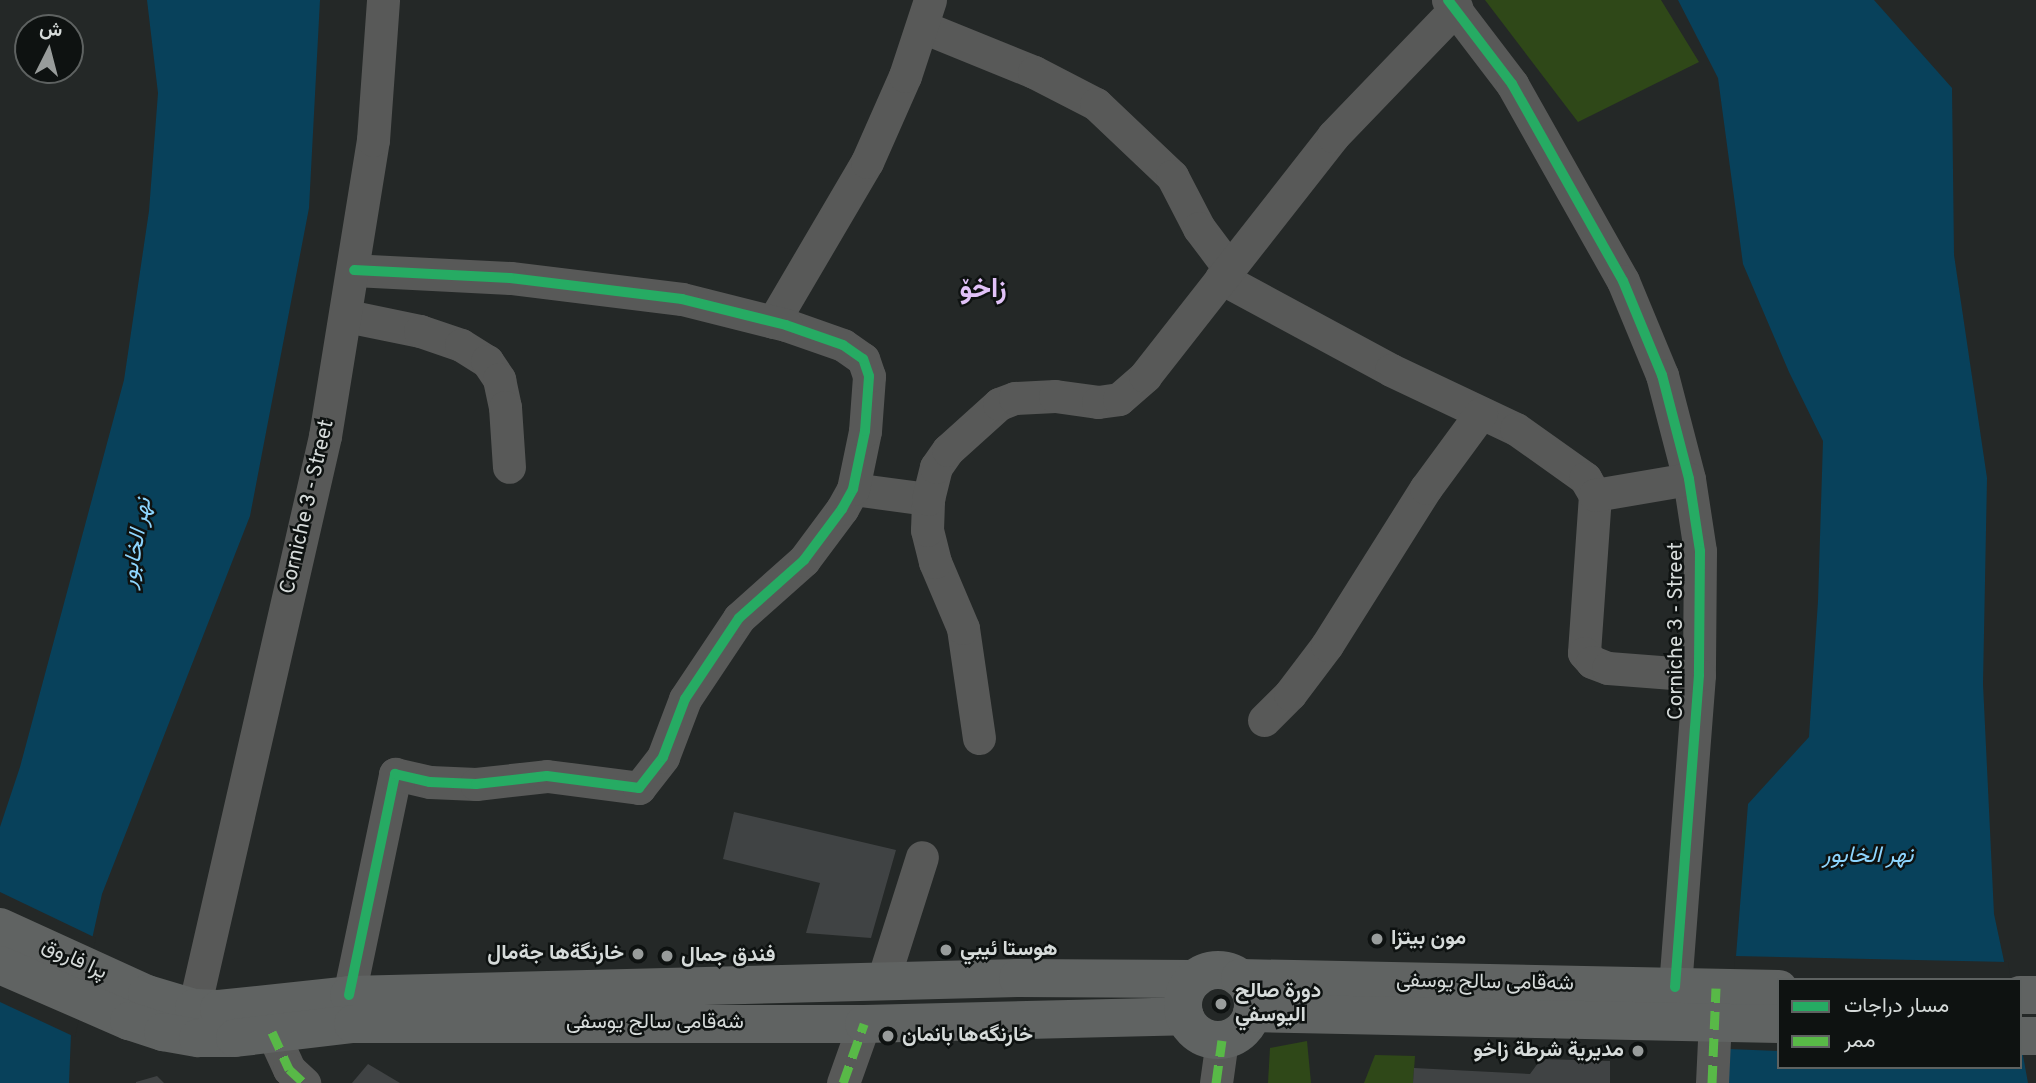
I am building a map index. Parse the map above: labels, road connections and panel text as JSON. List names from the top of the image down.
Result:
{
  "streets": {
    "main road": ["پرا فاروق", "شەقامی سالح یوسفی"],
    "street": ["Corniche 3 - Street"]
  },
  "crossings": [
    ["Corniche 3 - Street", "شەقامی سالح یوسفی"],
    ["پرا فاروق", "شەقامی سالح یوسفی"]
  ],
  "districts": ["زاخۆ"],
  "water": ["نهر الخابور"],
  "places": [
    "مون بيتزا",
    "هوستا ئيبي",
    "خارنگةها جةمال",
    "فندق جمال",
    "دورة صالح اليوسفي",
    "خارنگەها بانمان",
    "مديرية شرطة زاخو"
  ],
  "legend": ["مسار دراجات", "ممر"],
  "north": "top"
}
